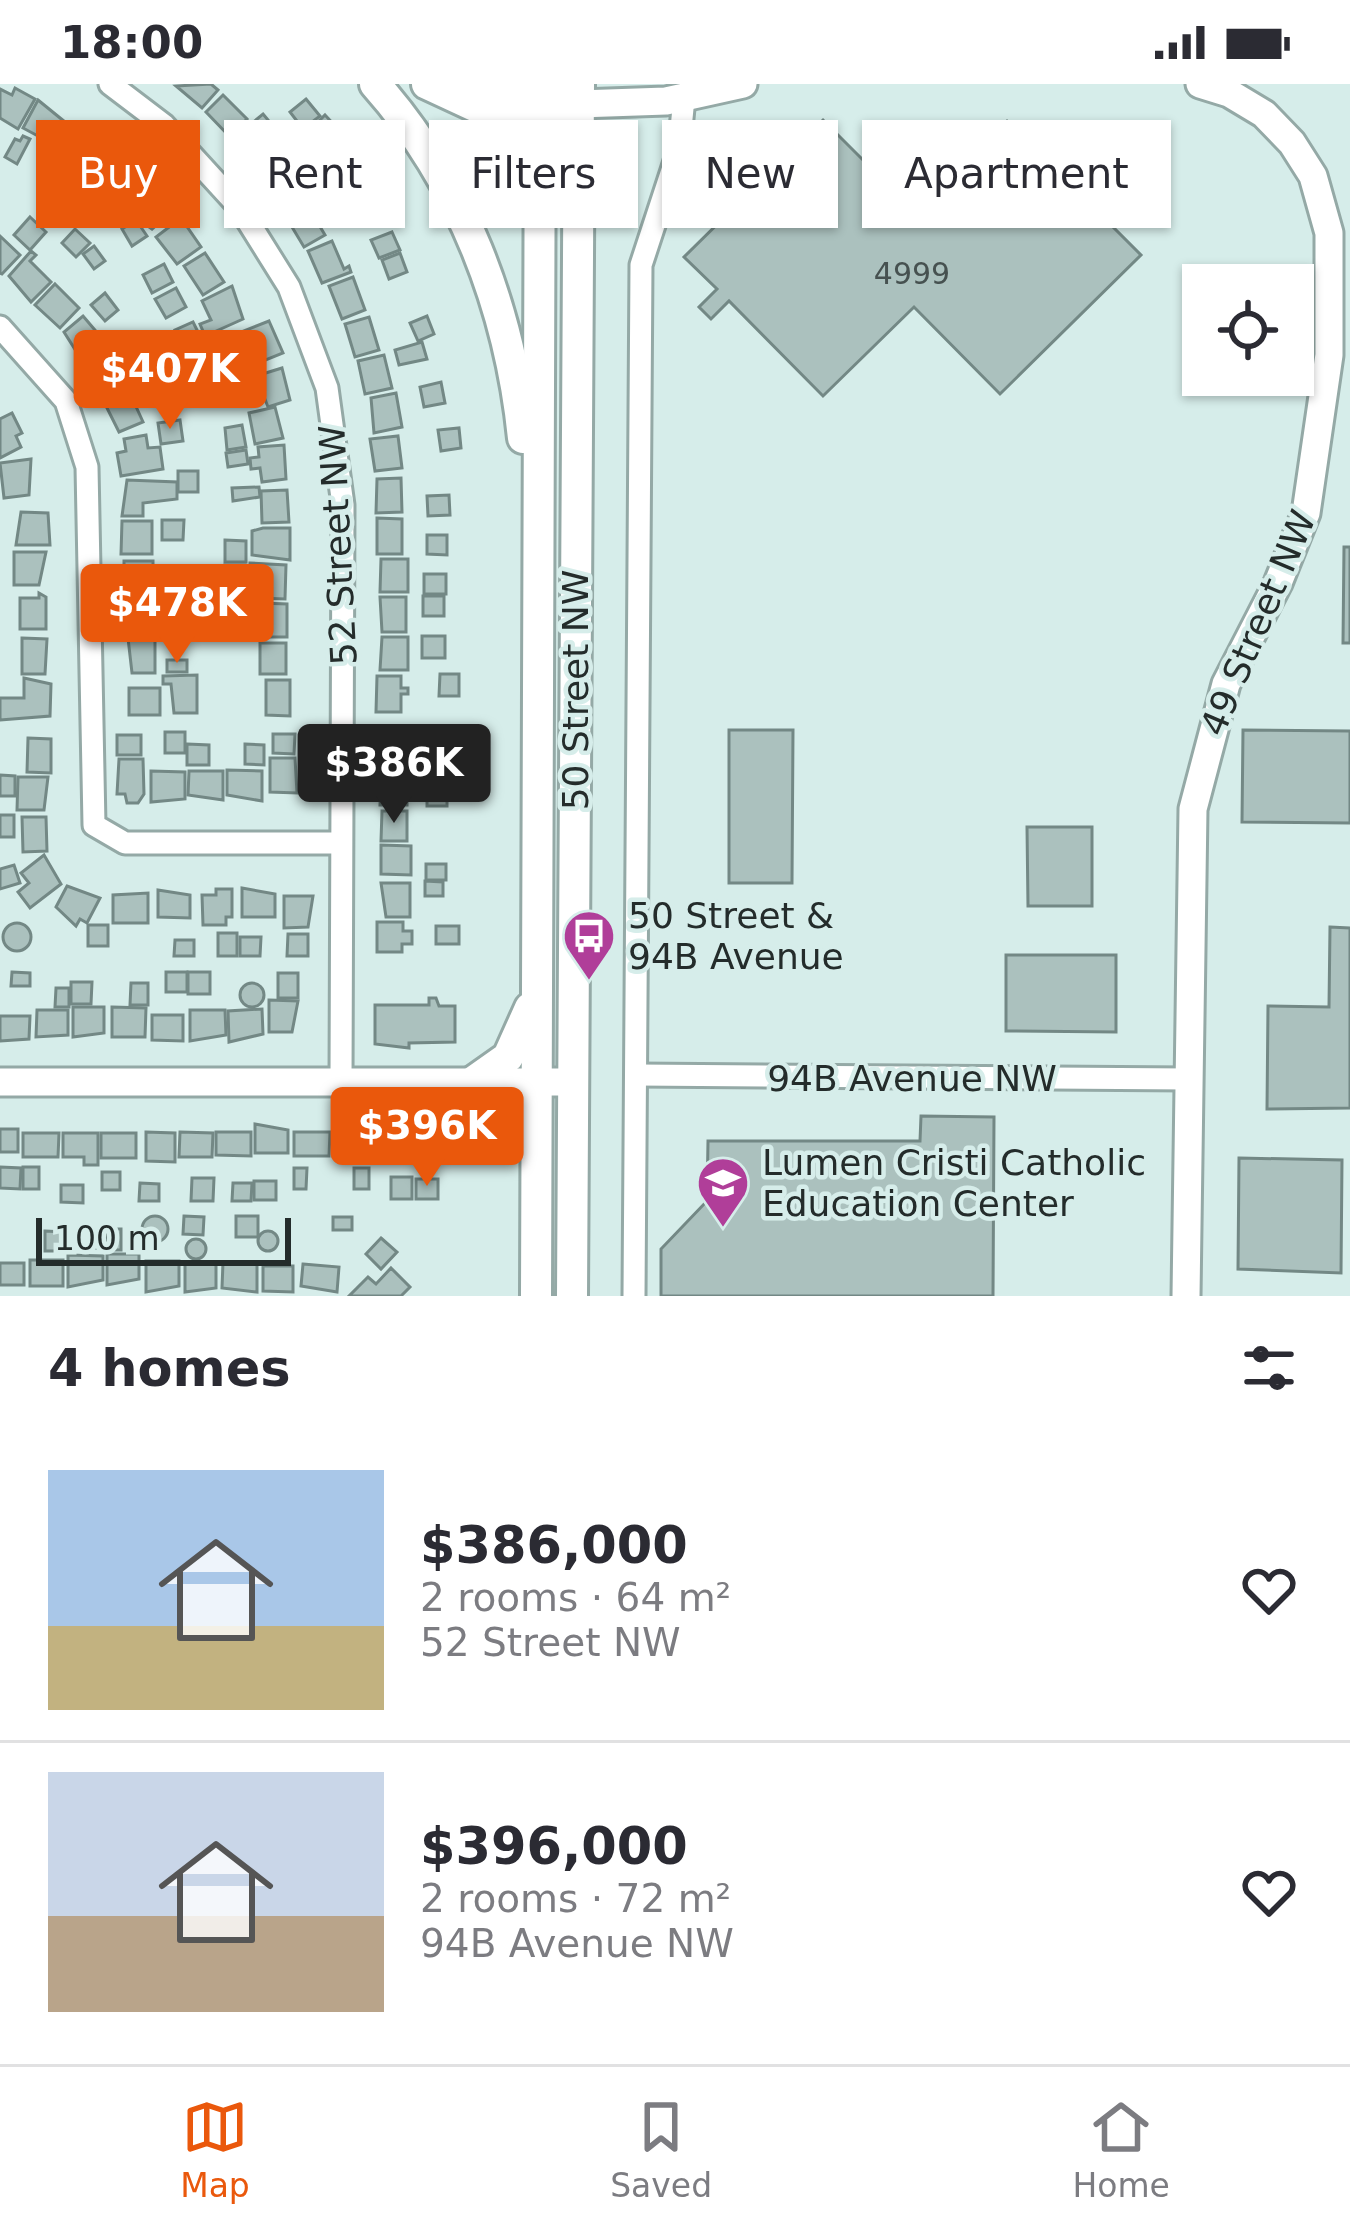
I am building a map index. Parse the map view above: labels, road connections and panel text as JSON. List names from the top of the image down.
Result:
{
  "streets": {
    "main road": ["50 Street NW"],
    "street": ["52 Street NW", "49 Street NW", "94B Avenue NW"]
  },
  "crossings": [
    ["49 Street NW", "94B Avenue NW"],
    ["50 Street NW", "94B Avenue NW"]
  ],
  "places": {
    "bus stop": ["50 Street & 94B Avenue"],
    "school or university": ["Lumen Cristi Catholic Education Center"]
  },
  "house_numbers": ["4999"],
  "scale_bar": "100 m",
  "page": {
    "status": "18:00",
    "chip": [
      "Buy",
      "Rent",
      "Filters",
      "New",
      "Apartment"
    ],
    "price": [
      "$407K",
      "$478K",
      "$386K",
      "$396K"
    ],
    "scale": "100 m",
    "heading": "4 homes",
    "list": [
      {
        "name": "$386,000",
        "note": "2 rooms · 64 m² · 52 Street NW"
      },
      {
        "name": "$396,000",
        "note": "2 rooms · 72 m² · 94B Avenue NW"
      }
    ],
    "tabs": ["Map", "Saved", "Home"]
  }
}
